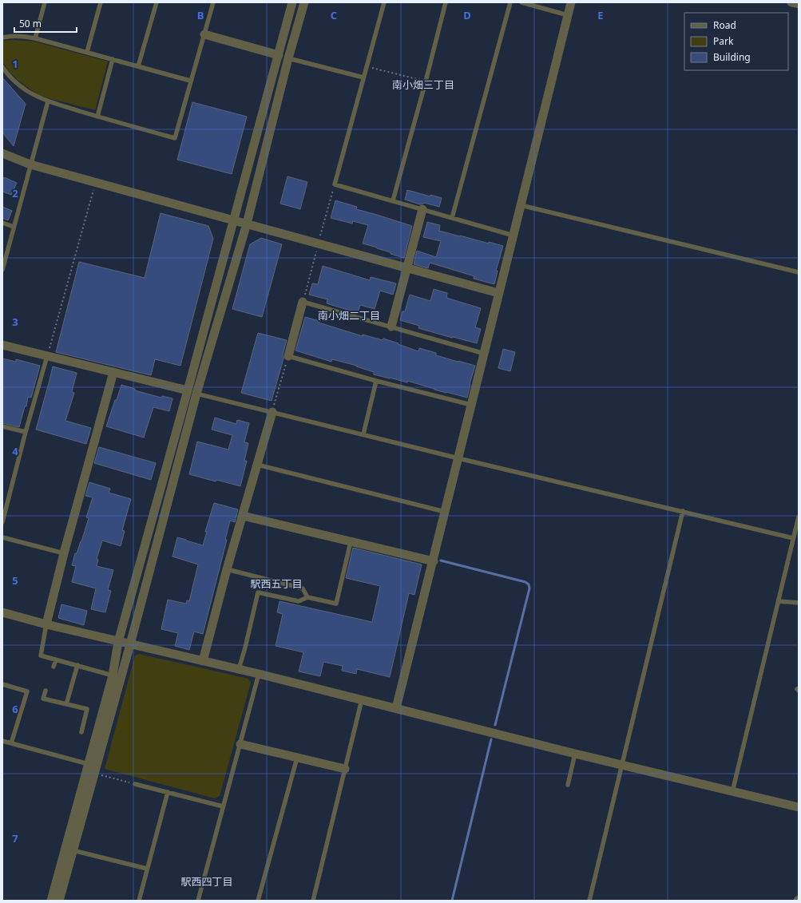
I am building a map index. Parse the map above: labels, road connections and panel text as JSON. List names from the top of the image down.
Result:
{
  "districts": [
    "南小畑三丁目",
    "南小畑二丁目",
    "駅西五丁目",
    "駅西四丁目"
  ],
  "legend": ["Road", "Park", "Building"],
  "scale_bar": "50 m",
  "grid": {
    "columns": [
      "B",
      "C",
      "D",
      "E"
    ],
    "rows": [
      "1",
      "2",
      "3",
      "4",
      "5",
      "6",
      "7"
    ]
  }
}
